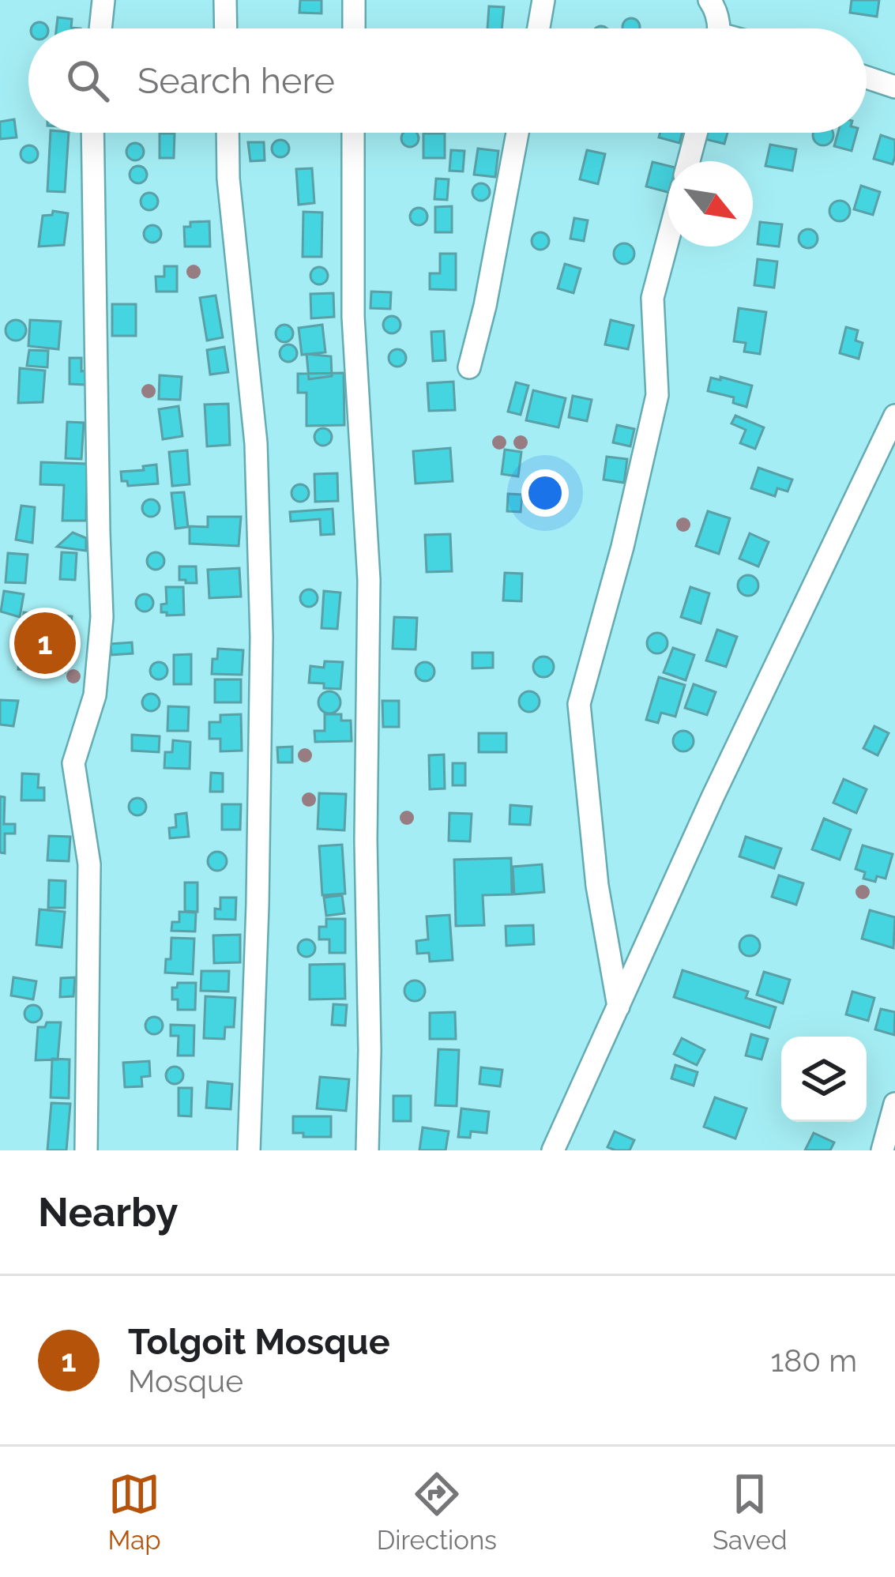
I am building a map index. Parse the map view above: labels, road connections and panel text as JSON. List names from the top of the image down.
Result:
{
  "north": "bottom right",
  "page": {
    "search": "Search here",
    "pins": "1",
    "heading": "Nearby",
    "list": [
      {
        "mark": "1",
        "name": "Tolgoit Mosque",
        "note": "Mosque",
        "value": "180 m"
      }
    ],
    "nav": ["Map", "Directions", "Saved"]
  }
}
